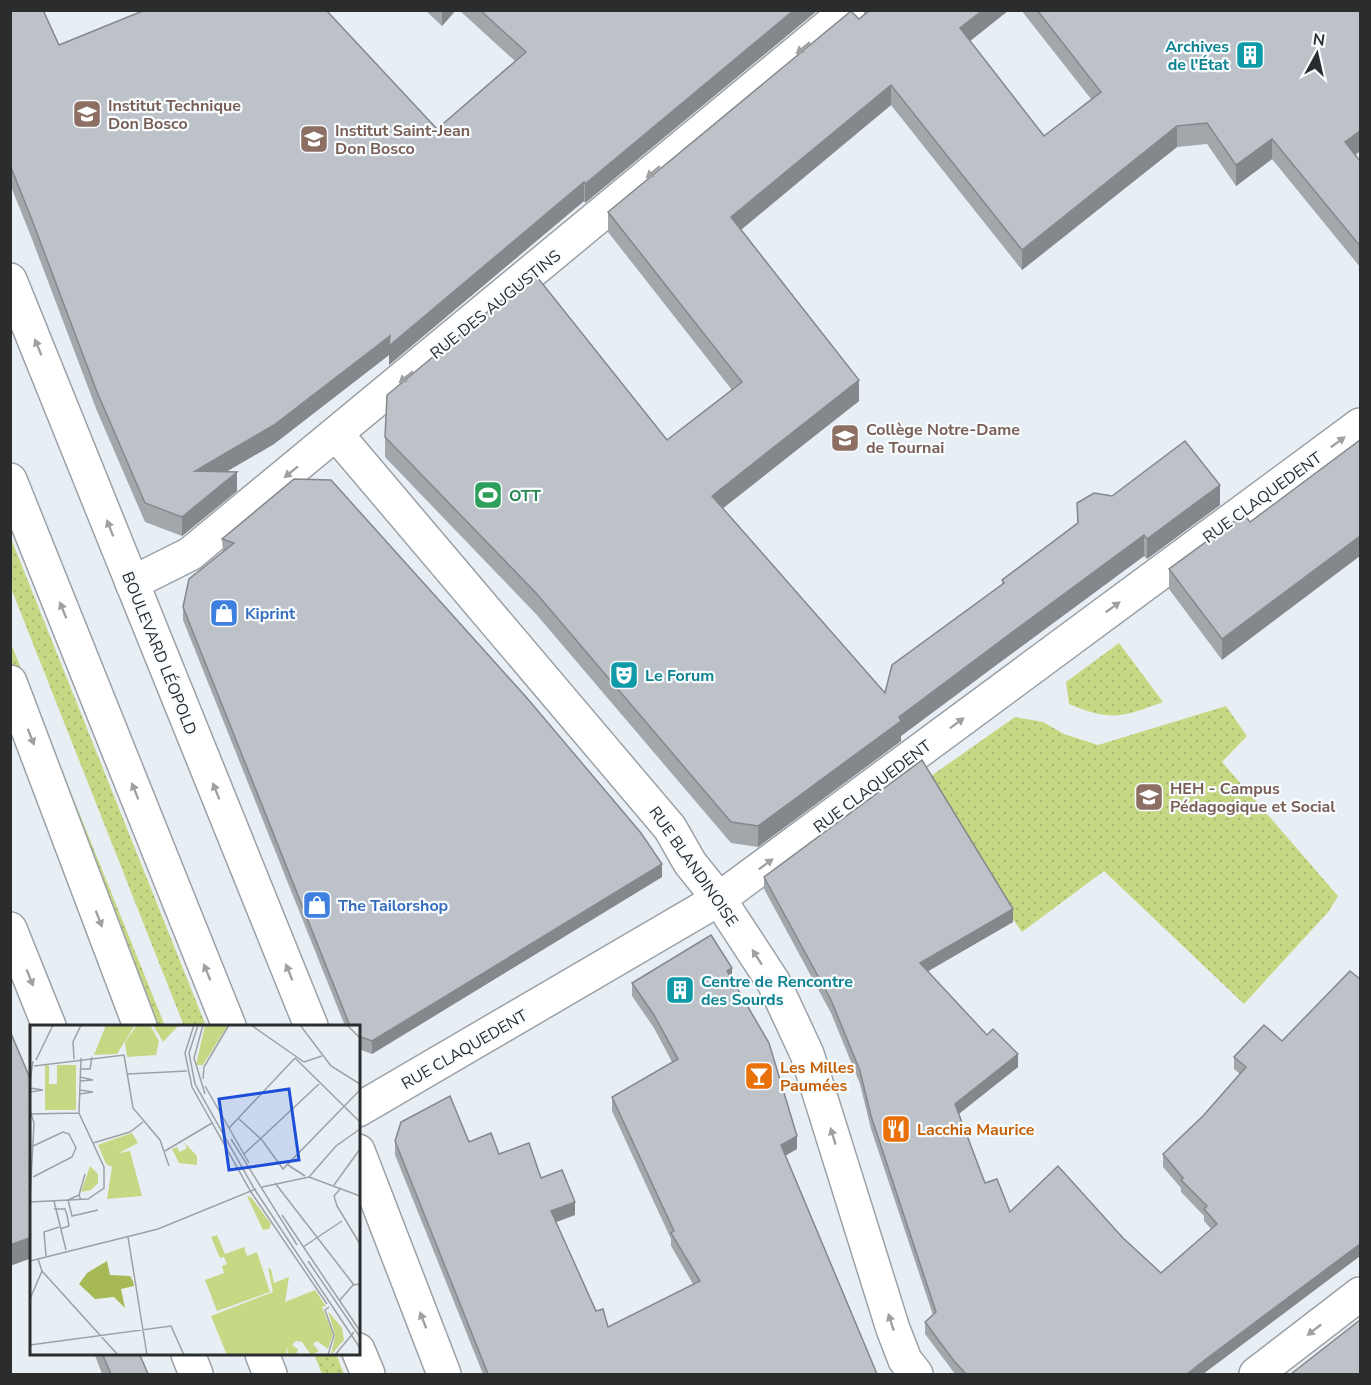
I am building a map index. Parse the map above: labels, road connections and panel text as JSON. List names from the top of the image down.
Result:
{
  "streets": {
    "street": [
      "RUE DES AUGUSTINS",
      "RUE CLAQUEDENT",
      "BOULEVARD LÉOPOLD",
      "RUE BLANDINOISE"
    ]
  },
  "crossings": [
    ["RUE DES AUGUSTINS", "BOULEVARD LÉOPOLD"],
    ["RUE DES AUGUSTINS", "RUE BLANDINOISE"],
    ["RUE CLAQUEDENT", "RUE BLANDINOISE"]
  ],
  "one_way": ["RUE DES AUGUSTINS", "RUE CLAQUEDENT", "RUE BLANDINOISE"],
  "places": {
    "building": ["Archives de l'État", "Centre de Rencontre des Sourds"],
    "school or university": [
      "Institut Technique Don Bosco",
      "Institut Saint-Jean Don Bosco",
      "Collège Notre-Dame de Tournai",
      "HEH - Campus Pédagogique et Social"
    ],
    "sports": ["OTT"],
    "shop": ["Kiprint", "The Tailorshop"],
    "theatre": ["Le Forum"],
    "bar": ["Les Milles Paumées"],
    "restaurant": ["Lacchia Maurice"]
  },
  "north": "top"
}
